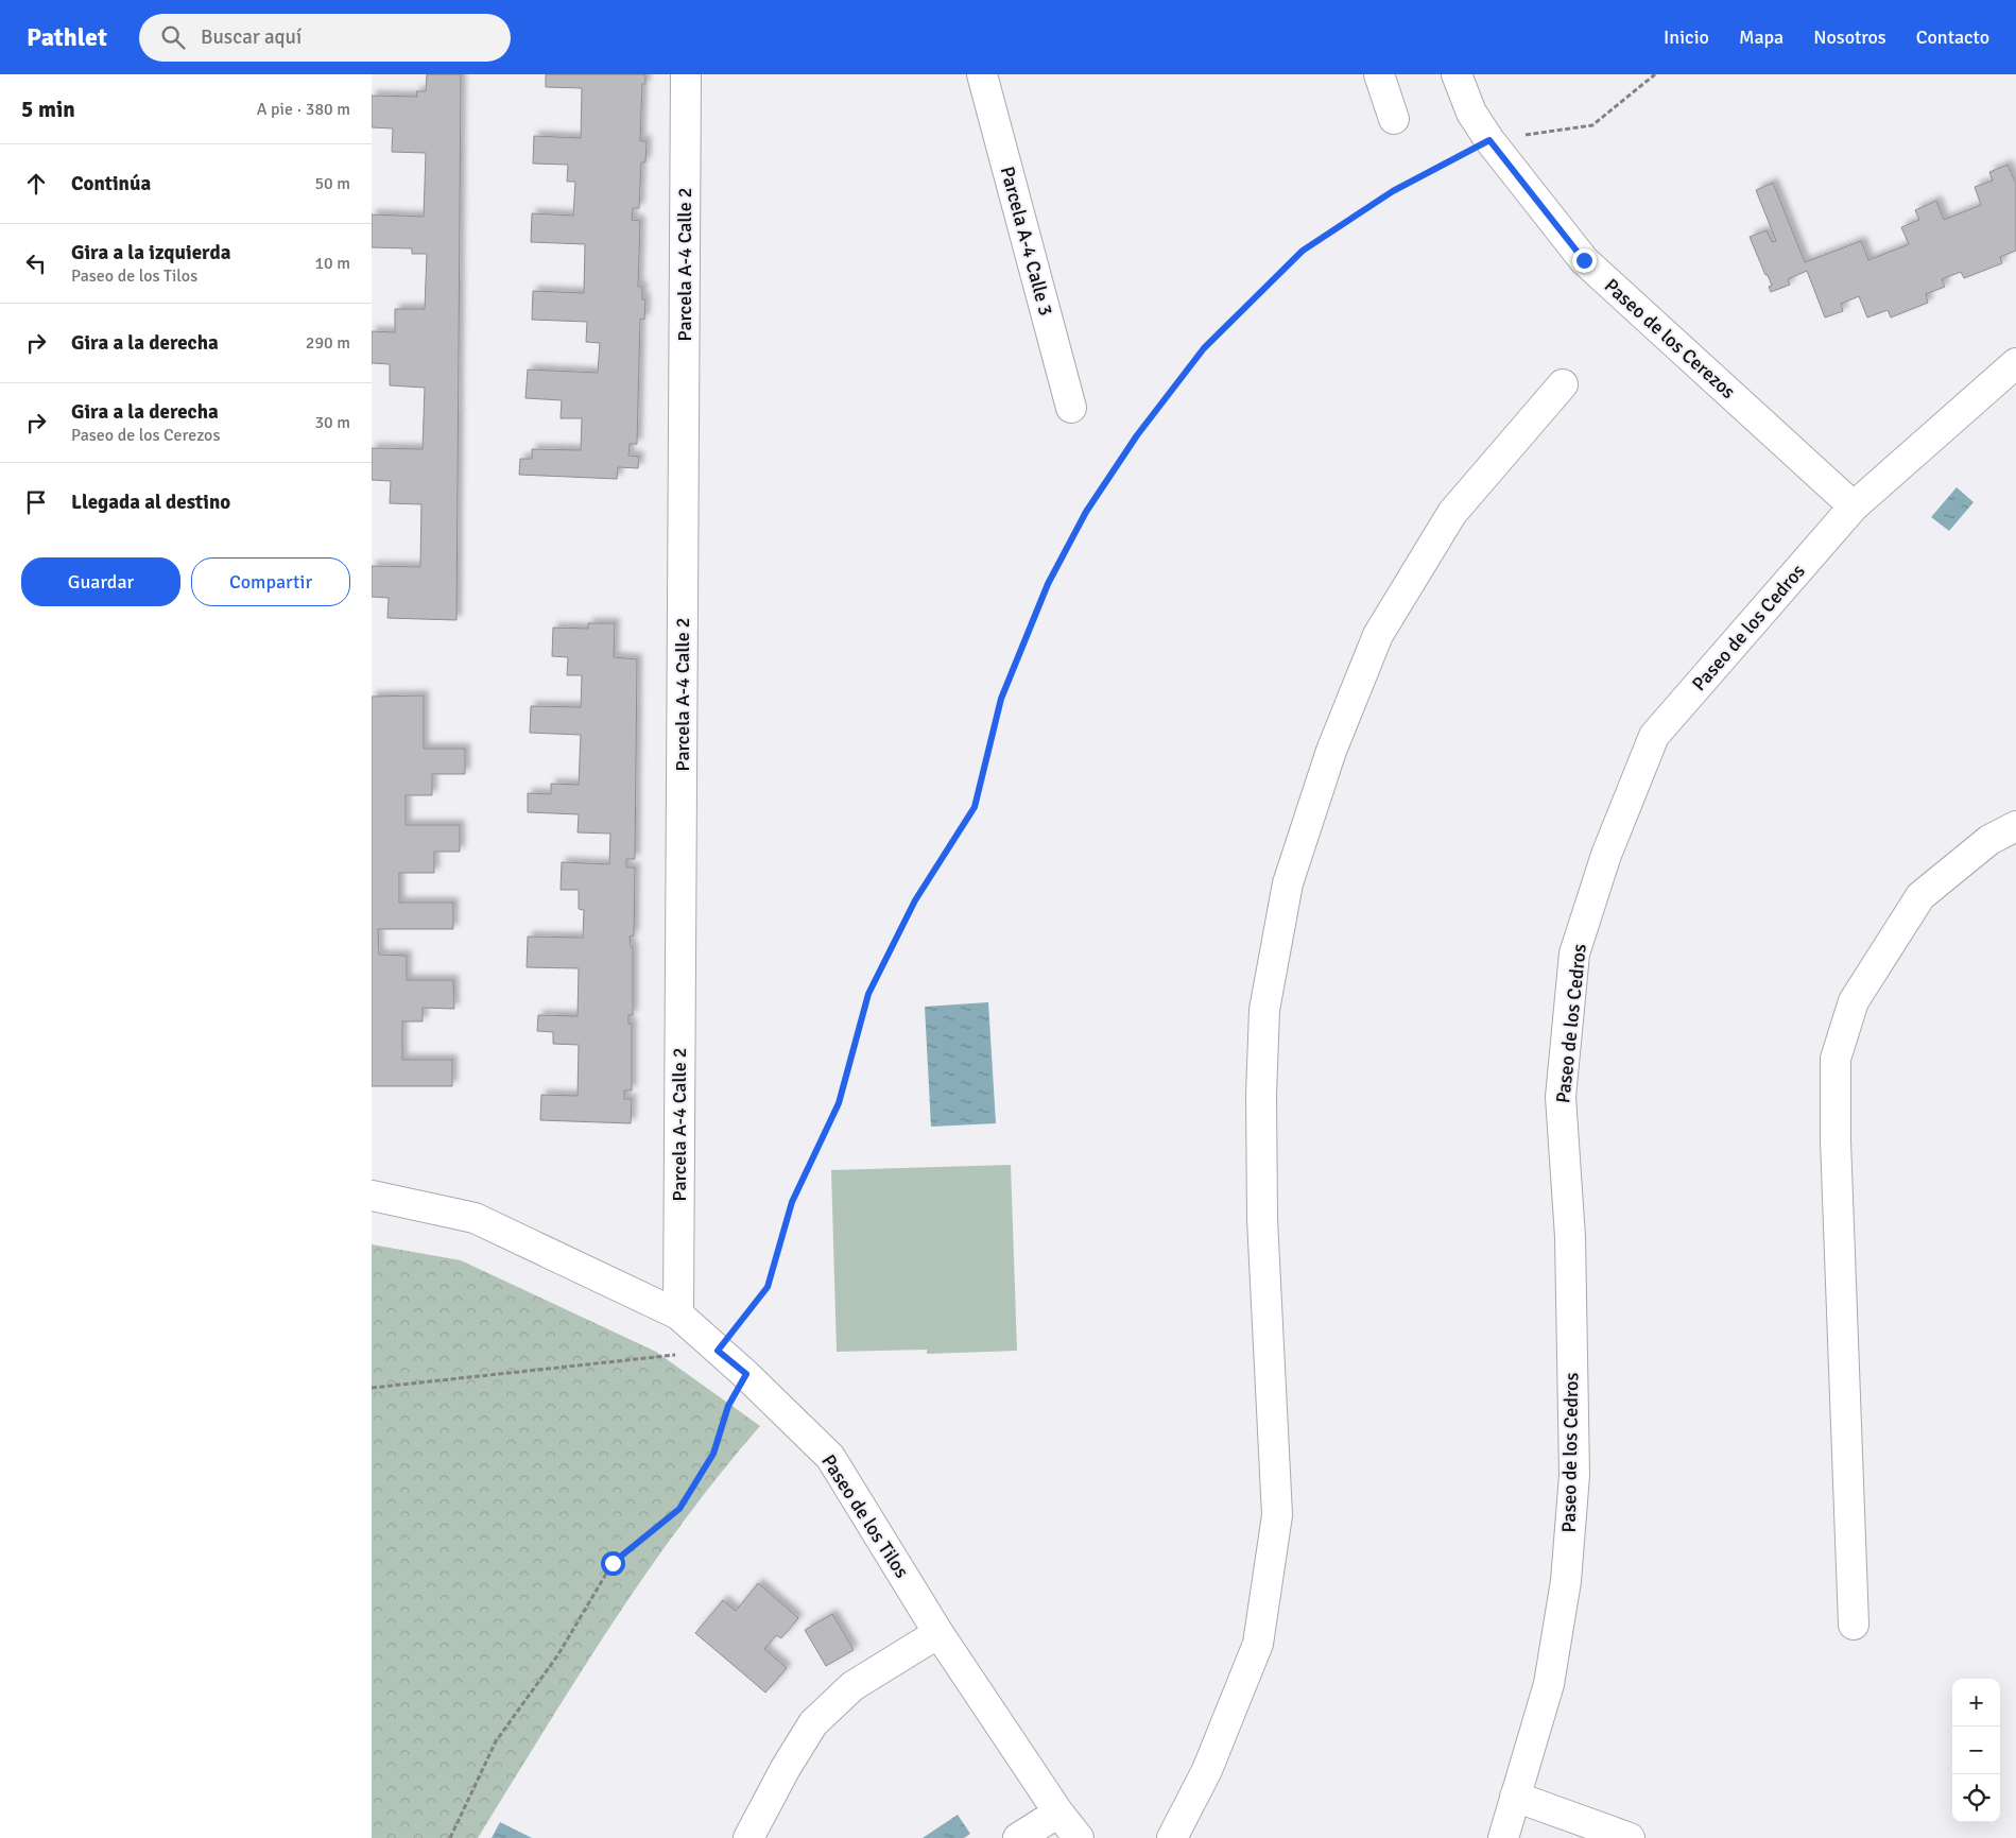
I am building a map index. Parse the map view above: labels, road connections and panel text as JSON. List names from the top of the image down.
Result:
{
  "streets": {
    "street": [
      "Parcela A-4 Calle 3",
      "Parcela A-4 Calle 2",
      "Paseo de los Cerezos",
      "Paseo de los Cedros",
      "Paseo de los Tilos"
    ]
  },
  "crossings": [
    ["Parcela A-4 Calle 2", "Paseo de los Tilos"],
    ["Paseo de los Cerezos", "Paseo de los Cedros"]
  ],
  "page": {
    "header": "Pathlet",
    "search": "Buscar aquí",
    "nav": [
      "Inicio",
      "Mapa",
      "Nosotros",
      "Contacto"
    ],
    "heading": ["5 min", "A pie · 380 m"],
    "list": [
      ["Continúa", "50 m"],
      ["Gira a la izquierda", "Paseo de los Tilos", "10 m"],
      ["Gira a la derecha", "290 m"],
      ["Gira a la derecha", "Paseo de los Cerezos", "30 m"],
      "Llegada al destino"
    ],
    "buttons": ["Guardar", "Compartir"],
    "map_buttons": ["+", "−"]
  }
}
